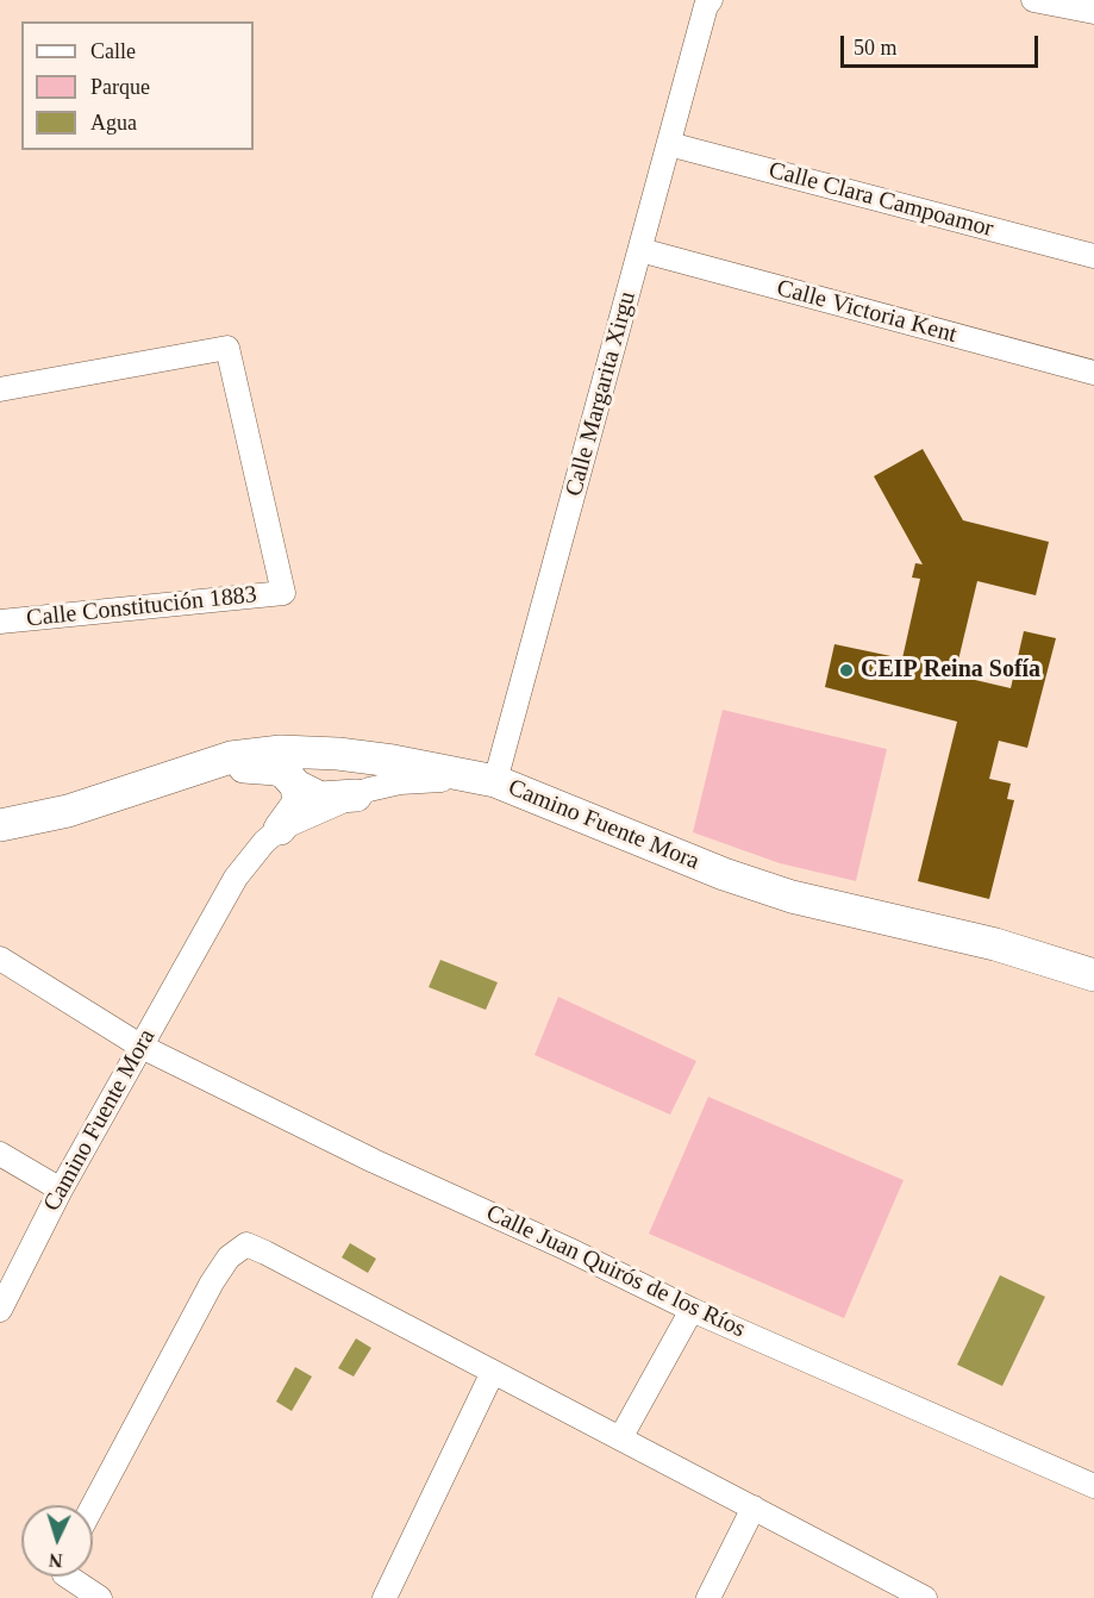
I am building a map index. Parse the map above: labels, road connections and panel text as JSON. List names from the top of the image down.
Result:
{
  "streets": {
    "street": [
      "Calle Clara Campoamor",
      "Calle Victoria Kent",
      "Calle Margarita Xirgu",
      "Calle Constitución 1883",
      "Camino Fuente Mora",
      "Calle Juan Quirós de los Ríos"
    ]
  },
  "crossings": [
    ["Calle Clara Campoamor", "Calle Margarita Xirgu"],
    ["Calle Victoria Kent", "Calle Margarita Xirgu"],
    ["Calle Margarita Xirgu", "Camino Fuente Mora"],
    ["Camino Fuente Mora", "Calle Juan Quirós de los Ríos"]
  ],
  "places": ["CEIP Reina Sofía"],
  "legend": ["Calle", "Parque", "Agua"],
  "scale_bar": "50 m",
  "north": "bottom"
}
